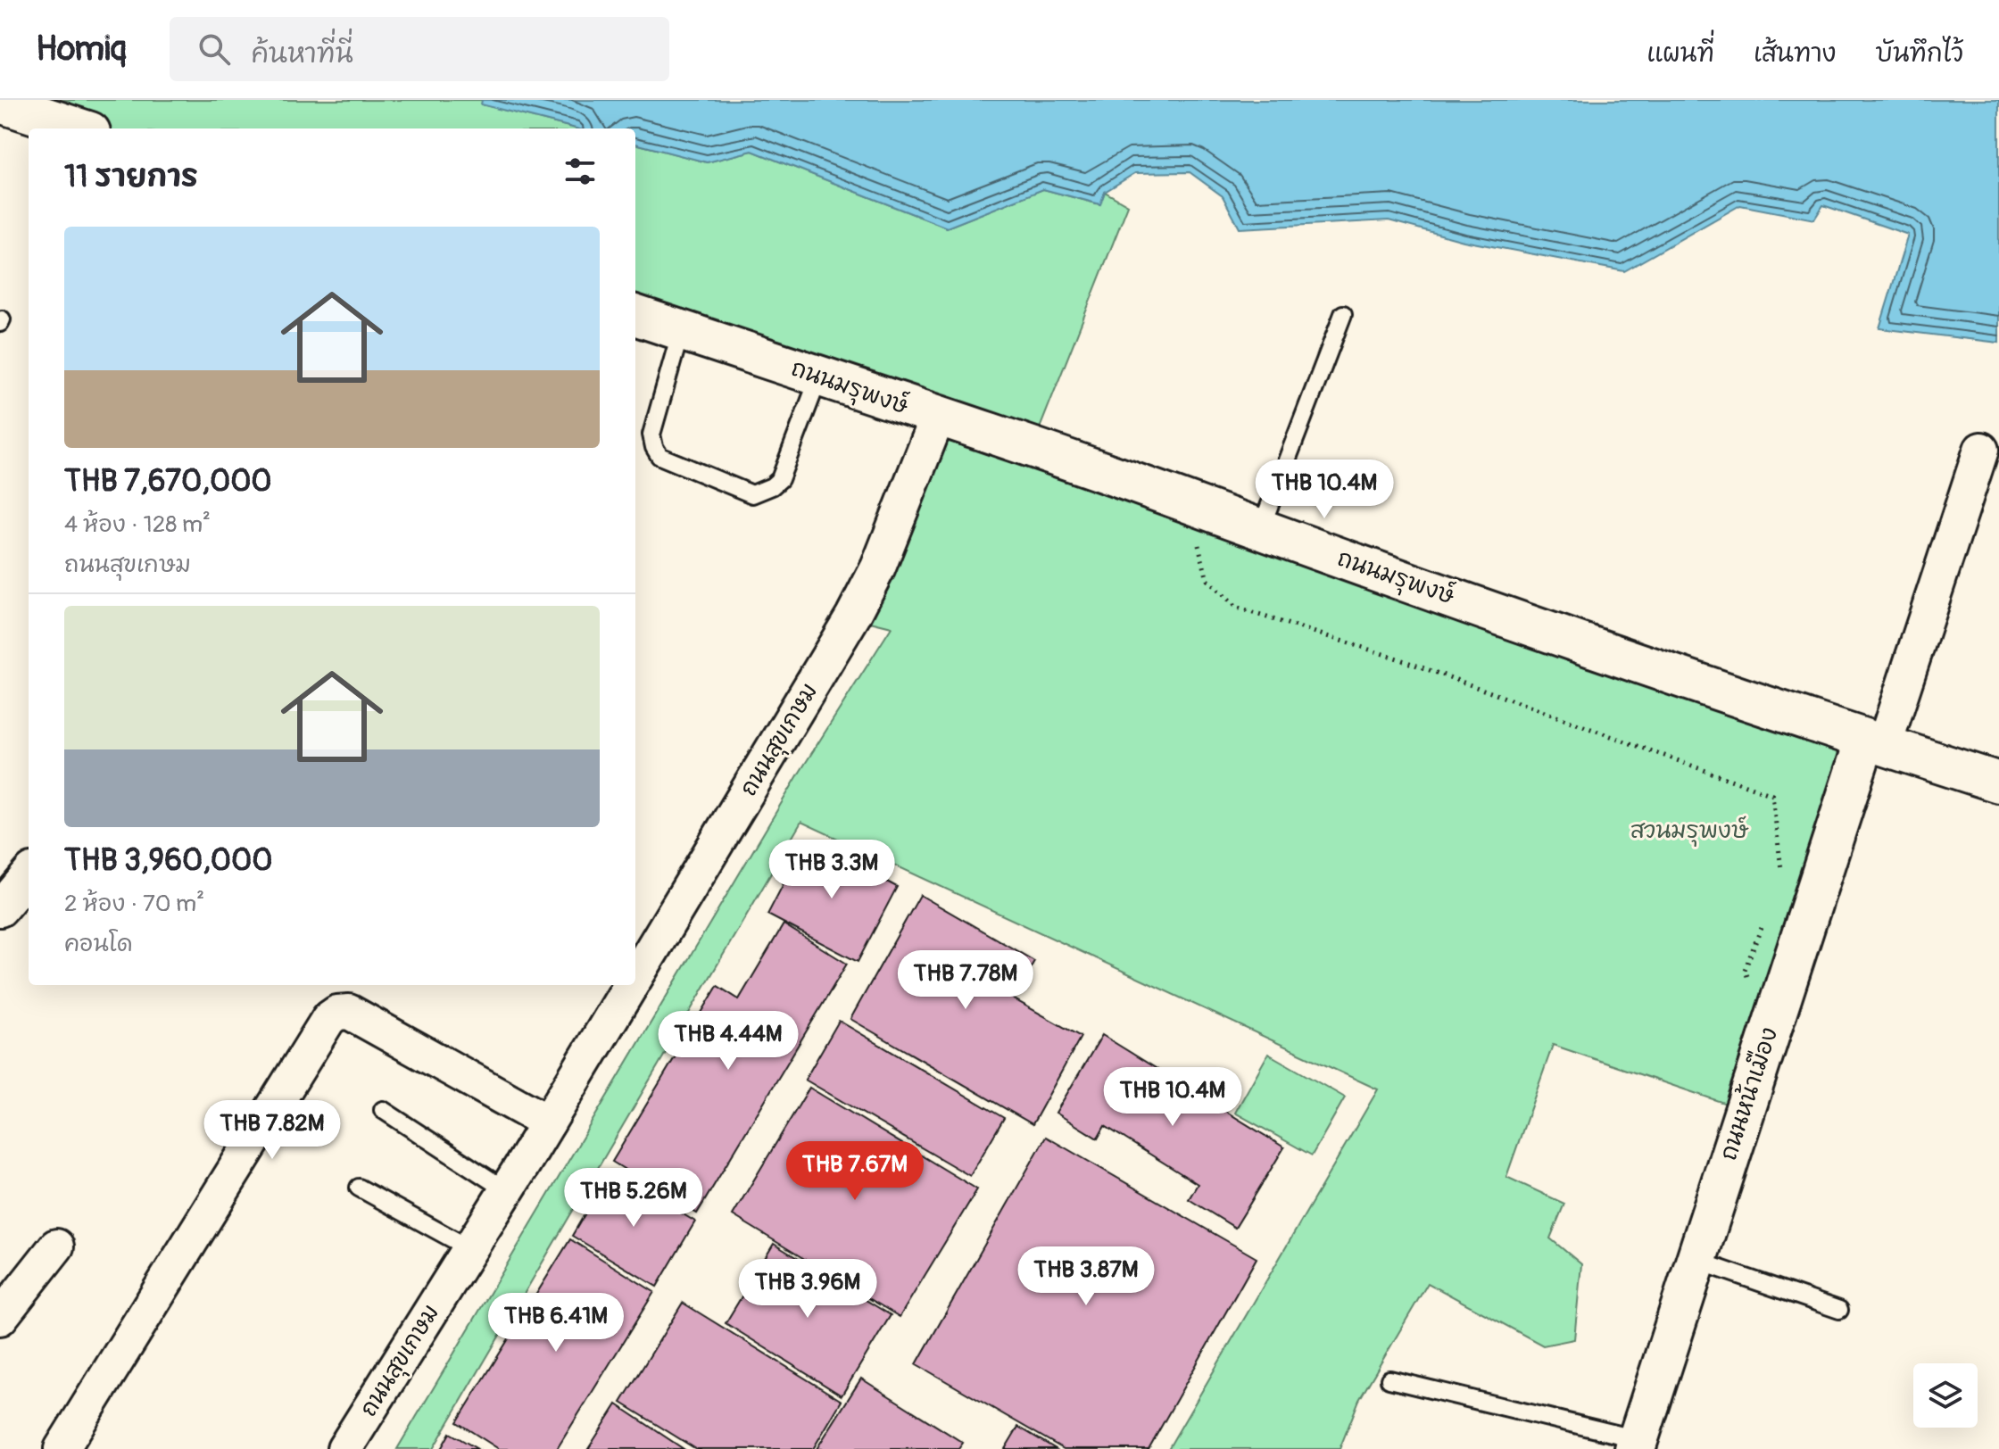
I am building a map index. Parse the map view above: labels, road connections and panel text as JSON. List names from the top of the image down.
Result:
{
  "streets": {
    "main road": ["ถนนมรุพงษ์", "ถนนหน้าเมือง"],
    "street": ["ถนนสุขเกษม"]
  },
  "crossings": [
    ["ถนนมรุพงษ์", "ถนนสุขเกษม"],
    ["ถนนมรุพงษ์", "ถนนหน้าเมือง"]
  ],
  "parks": ["สวนมรุพงษ์"],
  "page": {
    "header": "Homiq",
    "search": "ค้นหาที่นี่",
    "nav": ["แผนที่", "เส้นทาง", "บันทึกไว้"],
    "heading": "11 รายการ",
    "list": [
      {
        "name": "THB 7,670,000",
        "note": "4 ห้อง · 128 m² · ถนนสุขเกษม"
      },
      {
        "name": "THB 3,960,000",
        "note": "2 ห้อง · 70 m² · คอนโด"
      }
    ],
    "price": [
      "THB 10.4M",
      "THB 3.3M",
      "THB 7.78M",
      "THB 4.44M",
      "THB 10.4M",
      "THB 7.82M",
      "THB 7.67M",
      "THB 5.26M",
      "THB 3.87M",
      "THB 3.96M",
      "THB 6.41M"
    ]
  }
}
